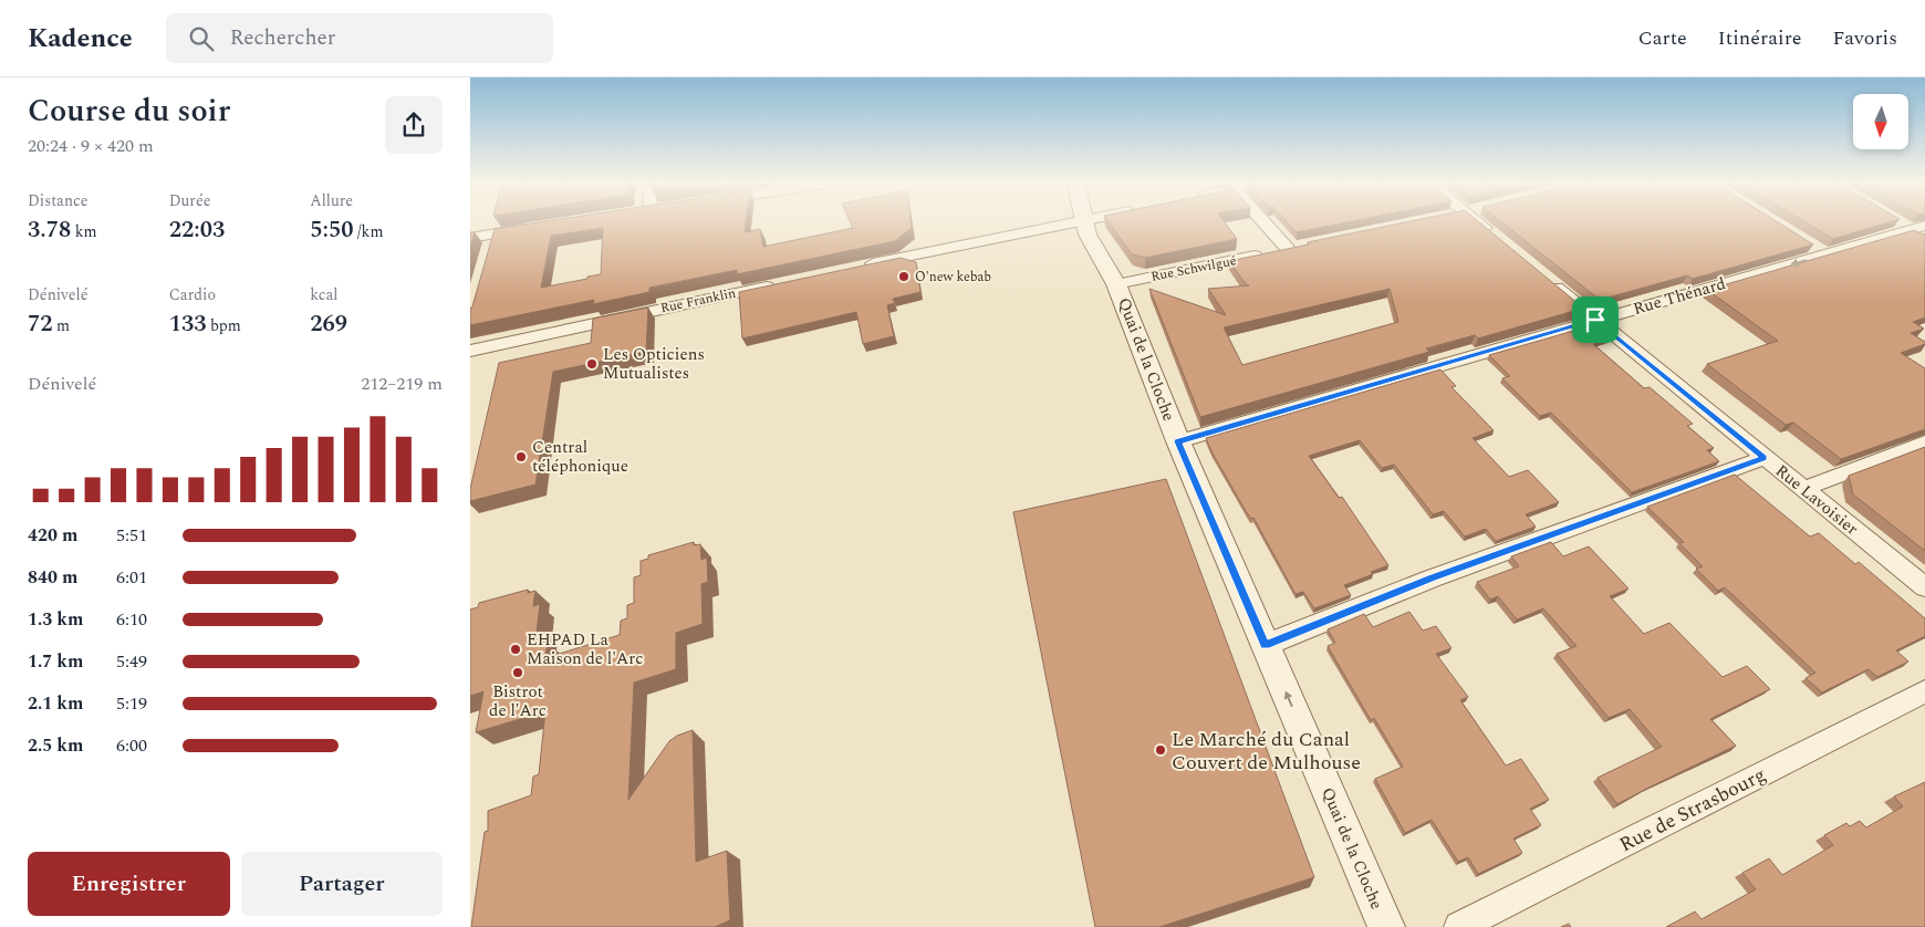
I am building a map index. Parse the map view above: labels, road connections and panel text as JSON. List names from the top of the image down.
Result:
{
  "streets": {
    "street": [
      "Rue Schwilgué",
      "Rue Thénard",
      "Rue Franklin",
      "Quai de la Cloche",
      "Rue Lavoisier",
      "Rue de Strasbourg"
    ]
  },
  "crossings": [
    ["Rue Schwilgué", "Quai de la Cloche"],
    ["Rue Thénard", "Quai de la Cloche"],
    ["Rue Thénard", "Rue Lavoisier"]
  ],
  "one_way": ["Quai de la Cloche"],
  "places": [
    "O'new kebab",
    "Les Opticiens Mutualistes",
    "Central téléphonique",
    "EHPAD La Maison de l'Arc",
    "Bistrot de l'Arc",
    "Le Marché du Canal Couvert de Mulhouse"
  ],
  "north": "bottom",
  "page": {
    "header": "Kadence",
    "search": "Rechercher",
    "nav": ["Carte", "Itinéraire", "Favoris"],
    "heading": ["Course du soir", "20:24 · 9 × 420 m"],
    "stats": [
      ["Distance", "3.78 km"],
      ["Durée", "22:03"],
      ["Allure", "5:50 /km"],
      ["Dénivelé", "72 m"],
      ["Cardio", "133 bpm"],
      ["kcal", "269"]
    ],
    "chart": ["Dénivelé", "212–219 m"],
    "list": [
      {
        "name": "420 m",
        "note": "5:51"
      },
      {
        "name": "840 m",
        "note": "6:01"
      },
      {
        "name": "1.3 km",
        "note": "6:10"
      },
      {
        "name": "1.7 km",
        "note": "5:49"
      },
      {
        "name": "2.1 km",
        "note": "5:19"
      },
      {
        "name": "2.5 km",
        "note": "6:00"
      }
    ],
    "buttons": ["Enregistrer", "Partager"]
  }
}
